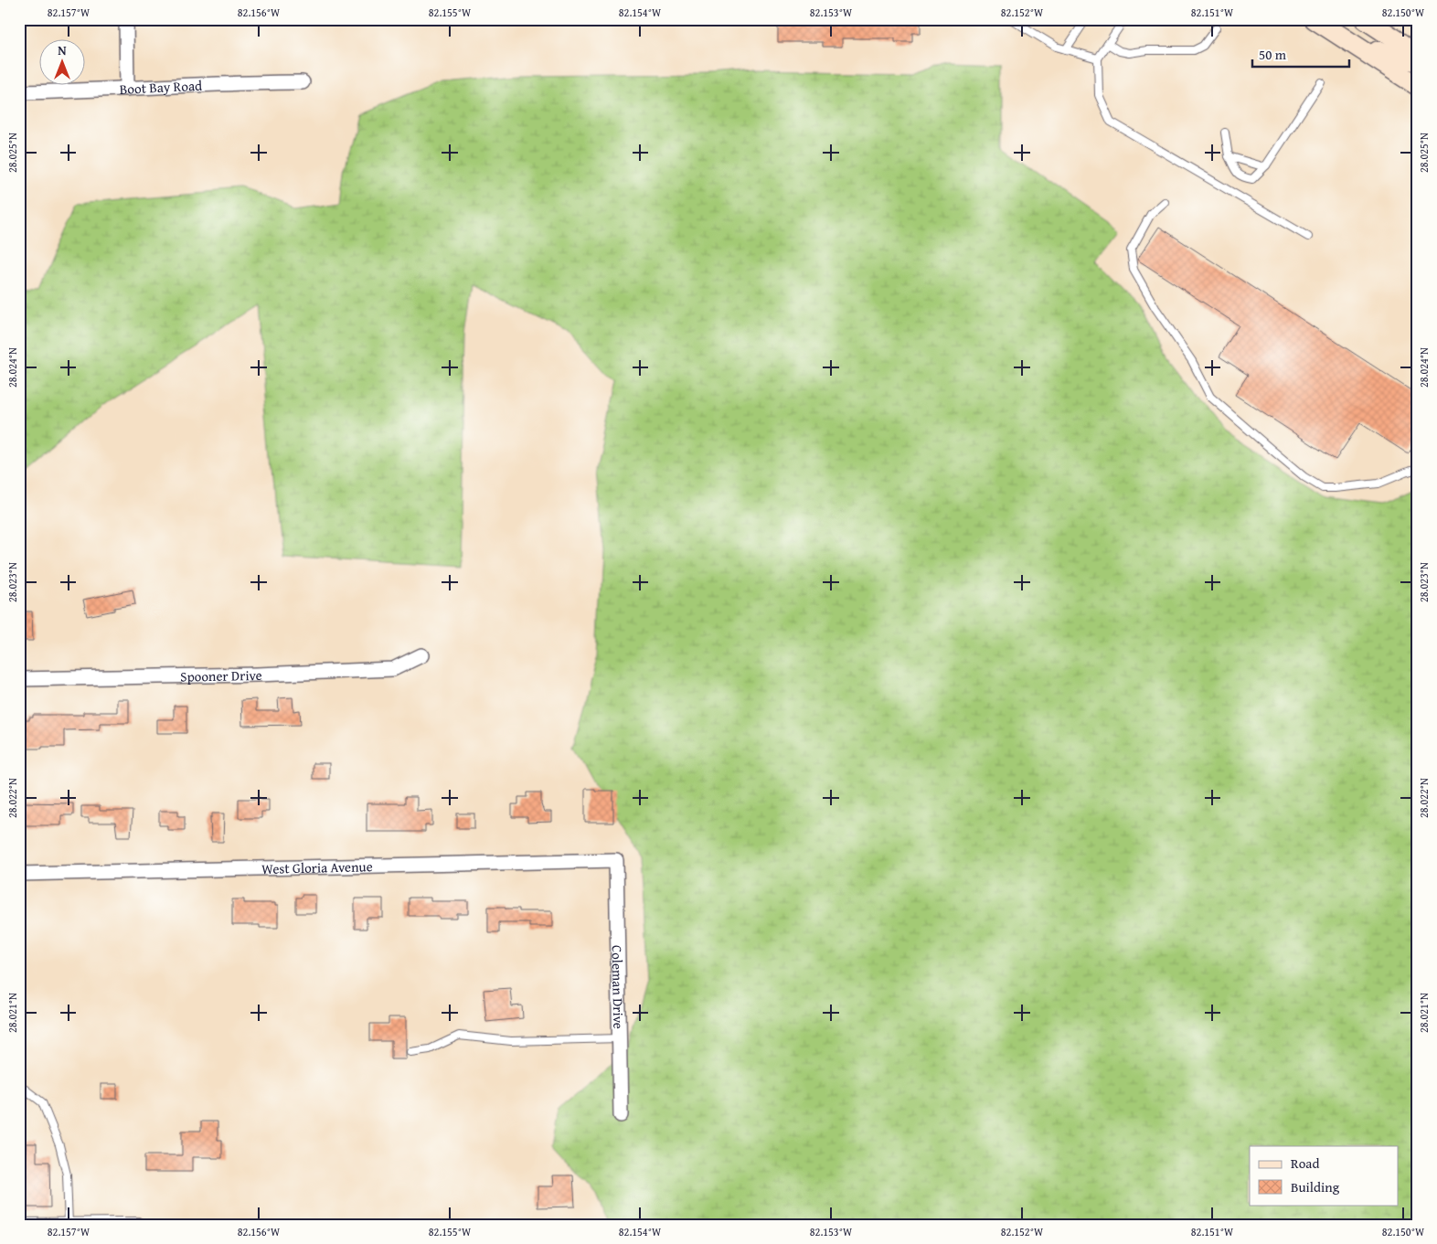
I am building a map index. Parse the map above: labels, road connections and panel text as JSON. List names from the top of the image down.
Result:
{
  "streets": {
    "street": [
      "Boot Bay Road",
      "Spooner Drive",
      "West Gloria Avenue",
      "Coleman Drive"
    ]
  },
  "crossings": [
    ["West Gloria Avenue", "Coleman Drive"]
  ],
  "legend": ["Road", "Building"],
  "scale_bar": "50 m",
  "north": "top",
  "coordinates": [
    "82.157°W",
    "82.156°W",
    "82.155°W",
    "82.154°W",
    "82.153°W",
    "82.152°W",
    "82.151°W",
    "82.150°W",
    "28.025°N",
    "28.024°N",
    "28.023°N",
    "28.022°N",
    "28.021°N"
  ]
}
